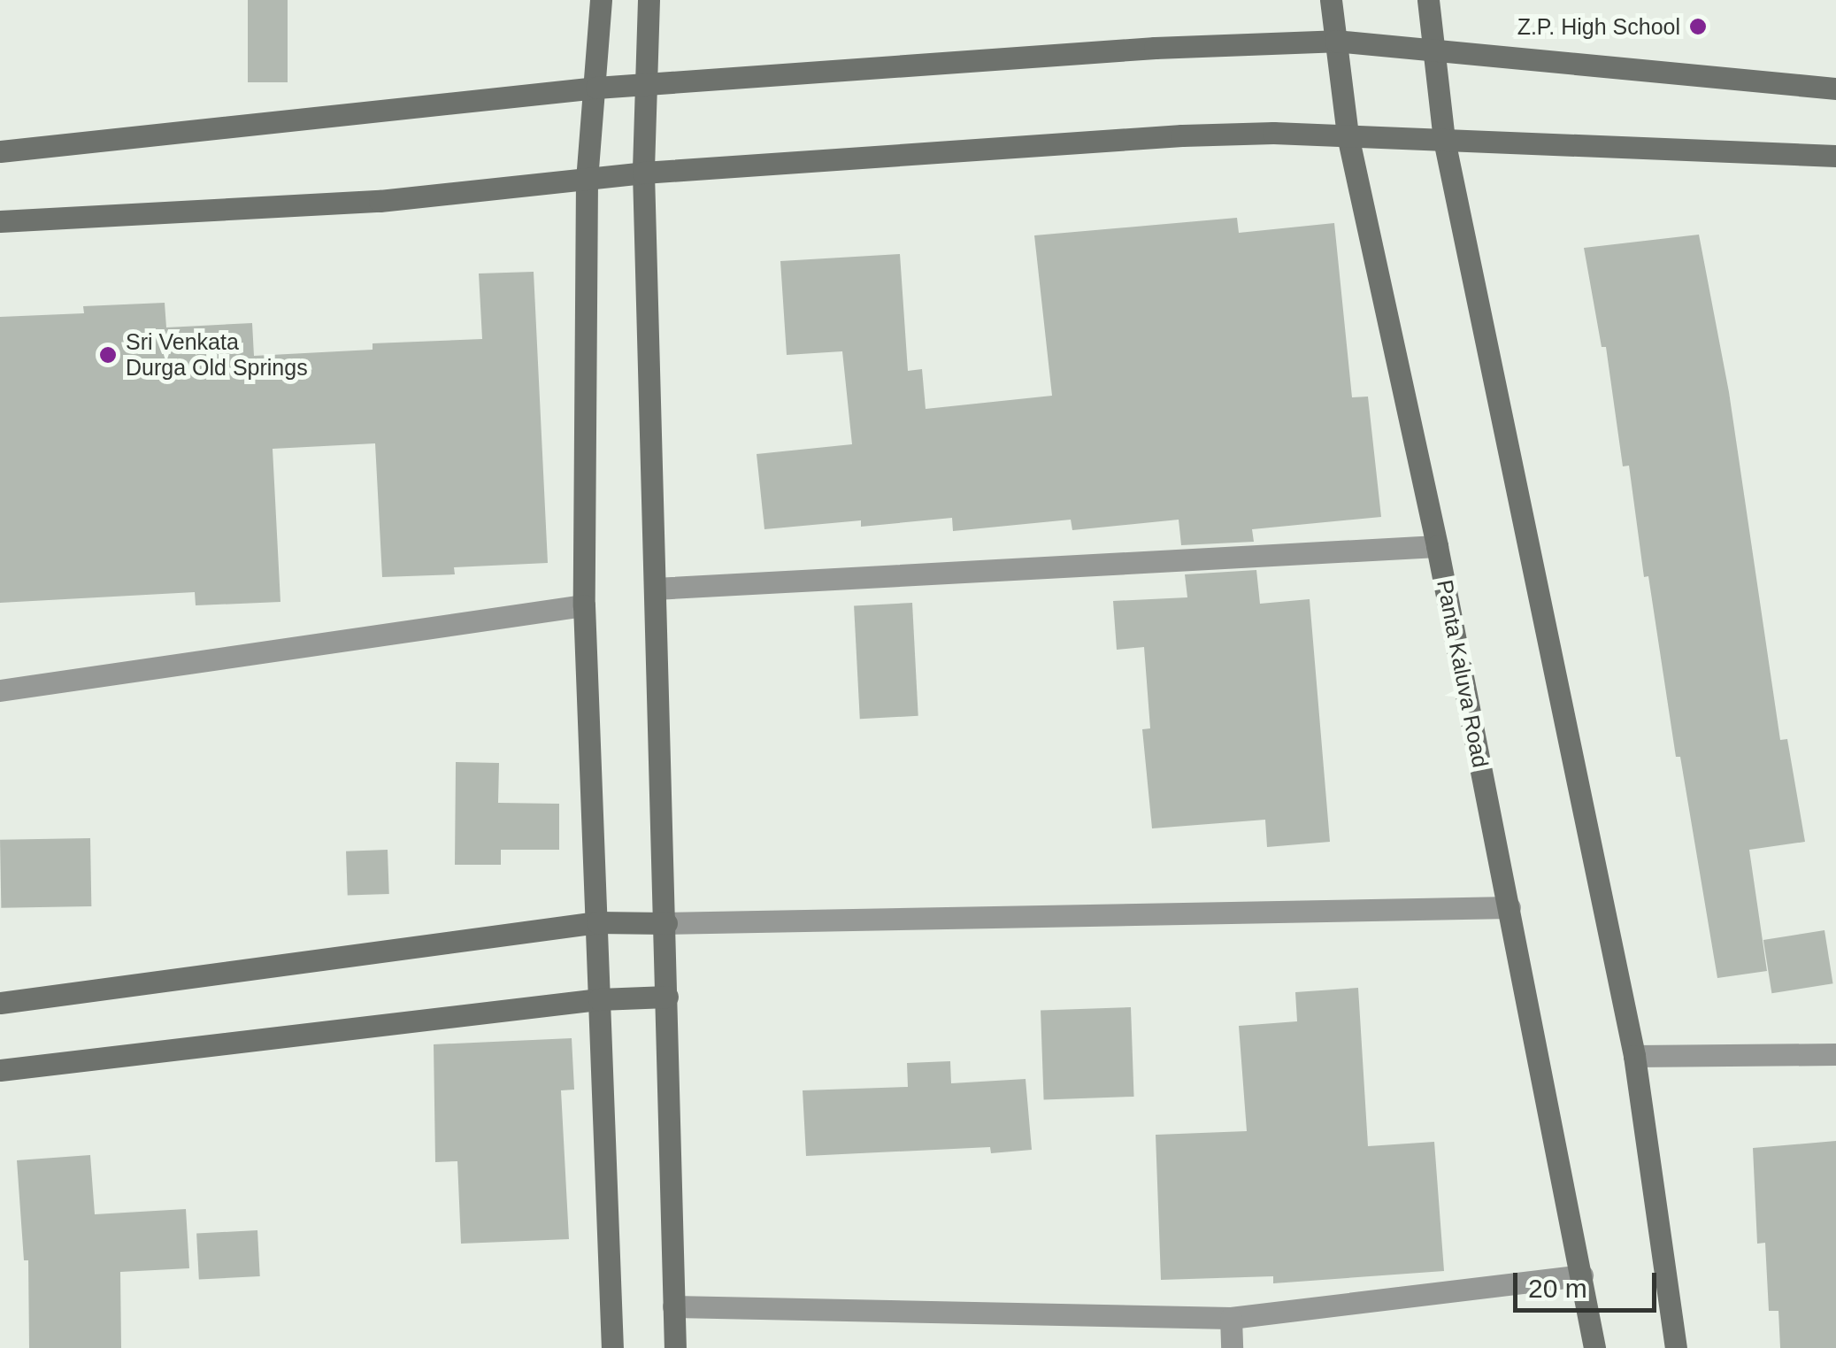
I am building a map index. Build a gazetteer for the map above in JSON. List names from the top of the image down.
{
  "streets": {
    "street": ["Panta Kaluva Road"]
  },
  "places": ["Z.P. High School", "Sri Venkata Durga Old Springs"],
  "scale_bar": "20 m"
}
